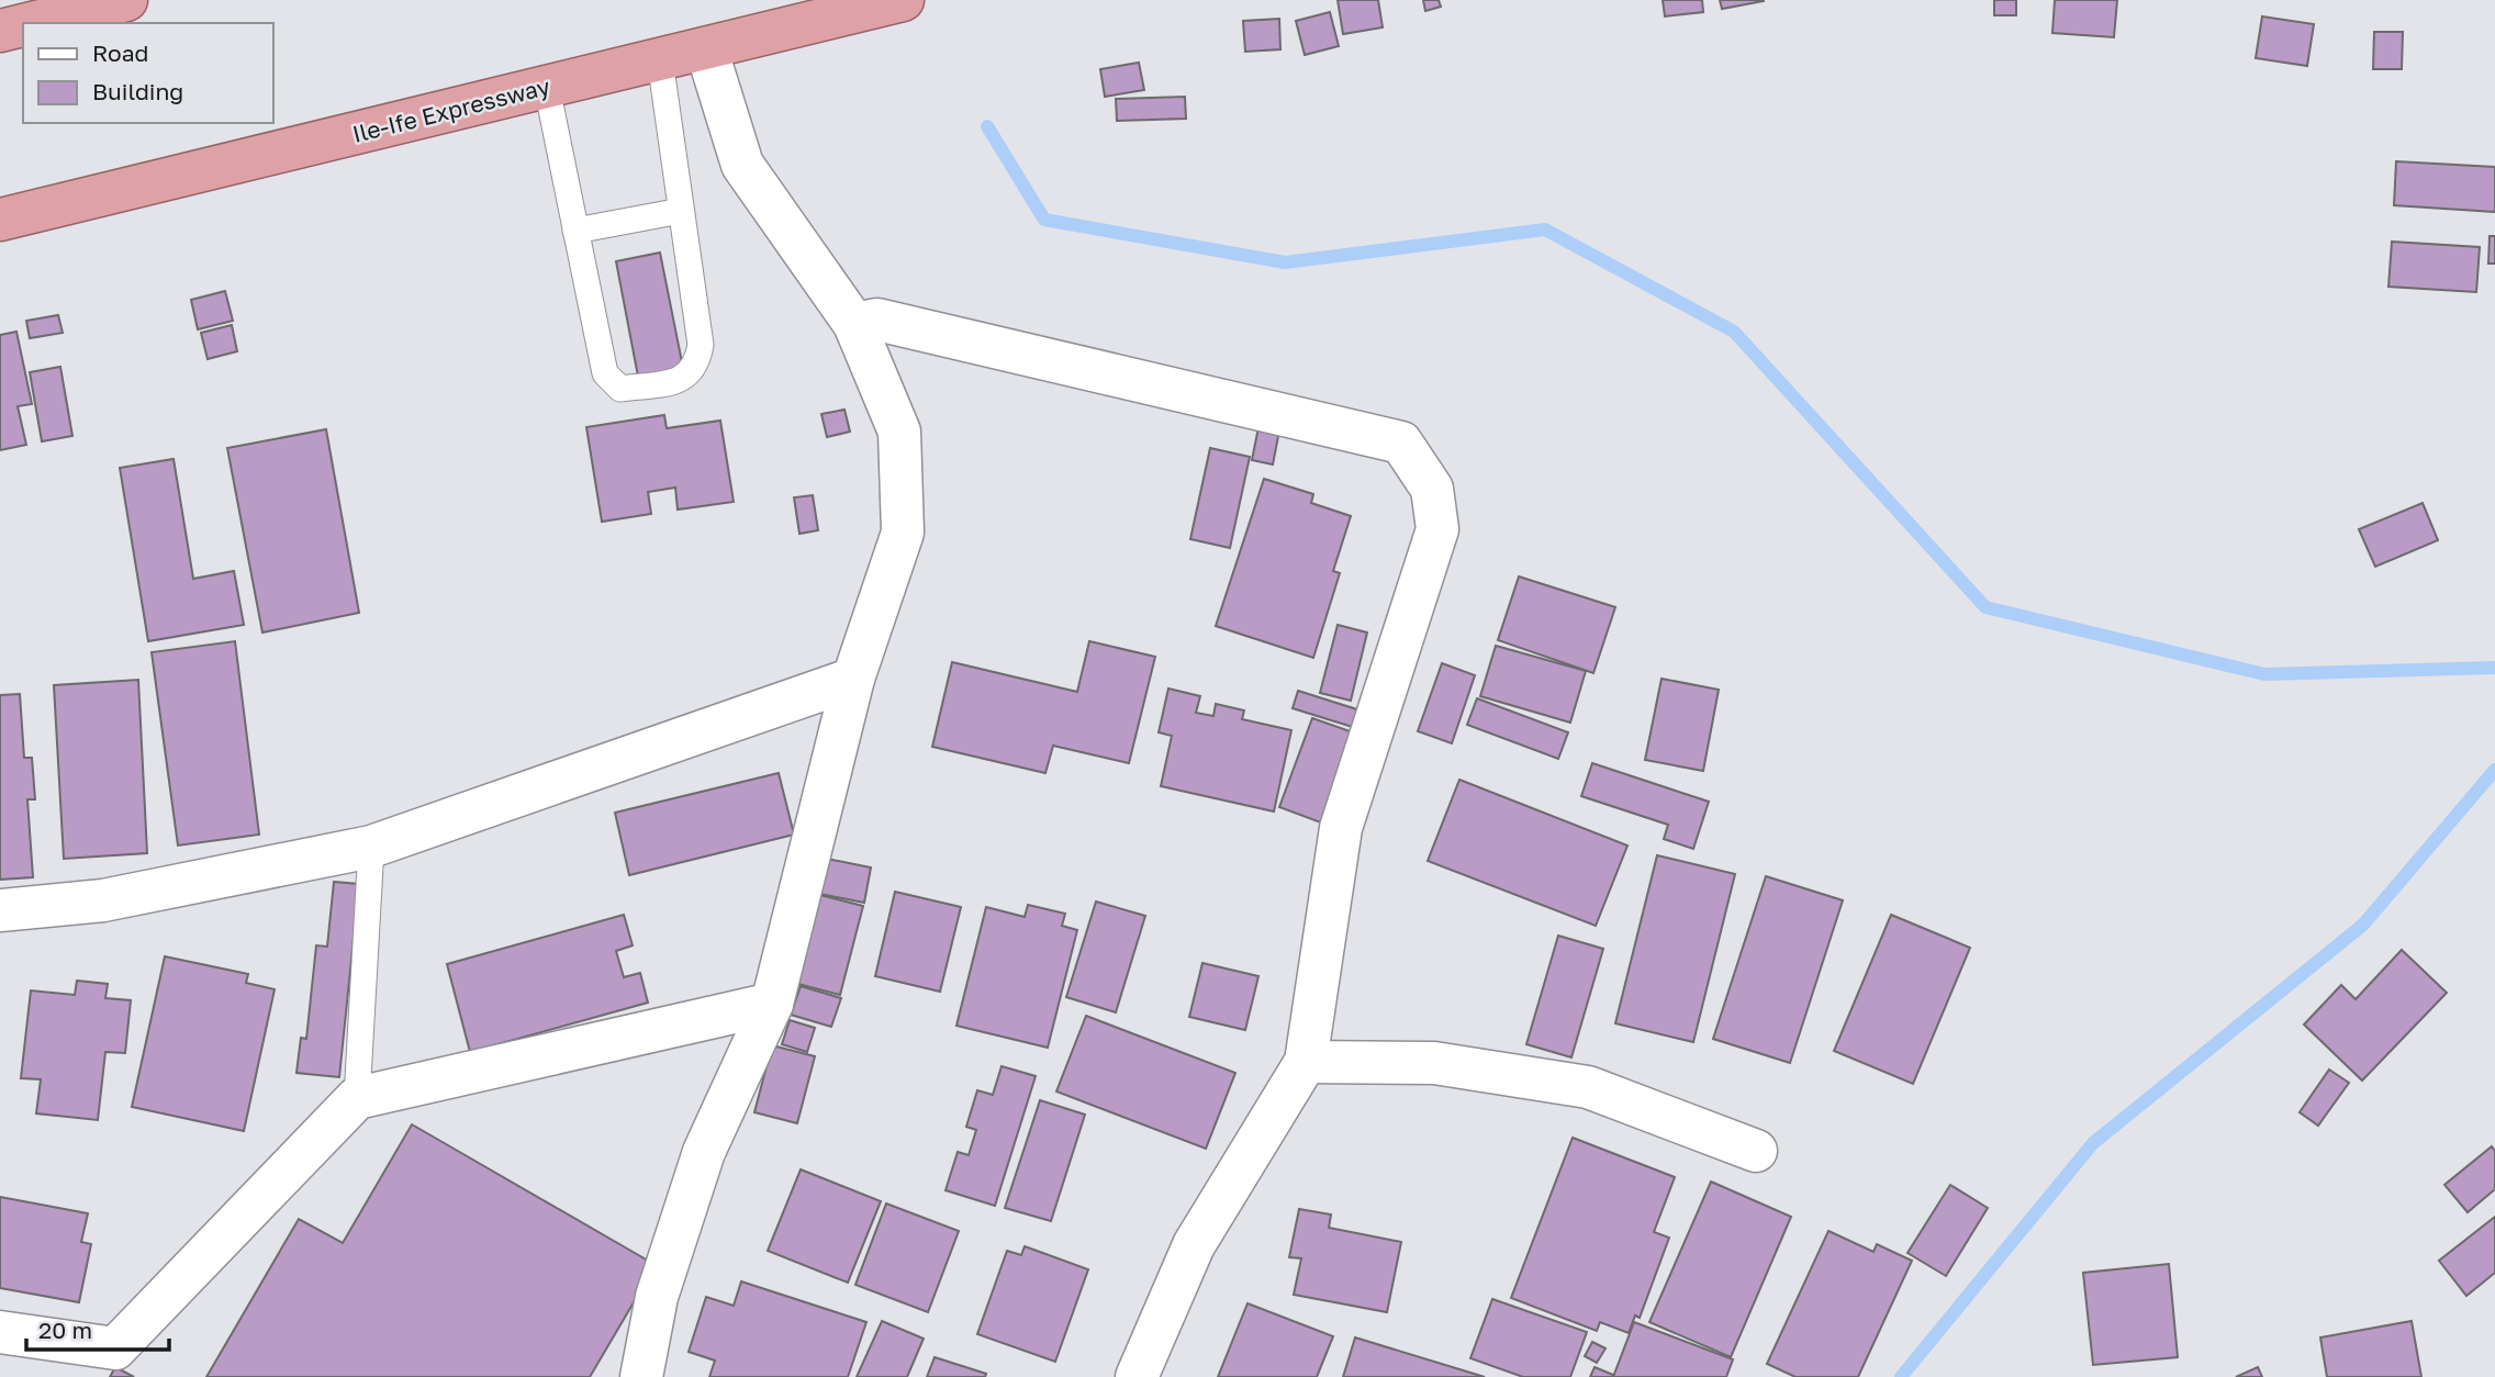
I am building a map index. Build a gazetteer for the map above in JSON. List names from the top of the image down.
{
  "streets": {
    "highway": ["Ile-Ife Expressway"]
  },
  "legend": ["Road", "Building"],
  "scale_bar": "20 m"
}
